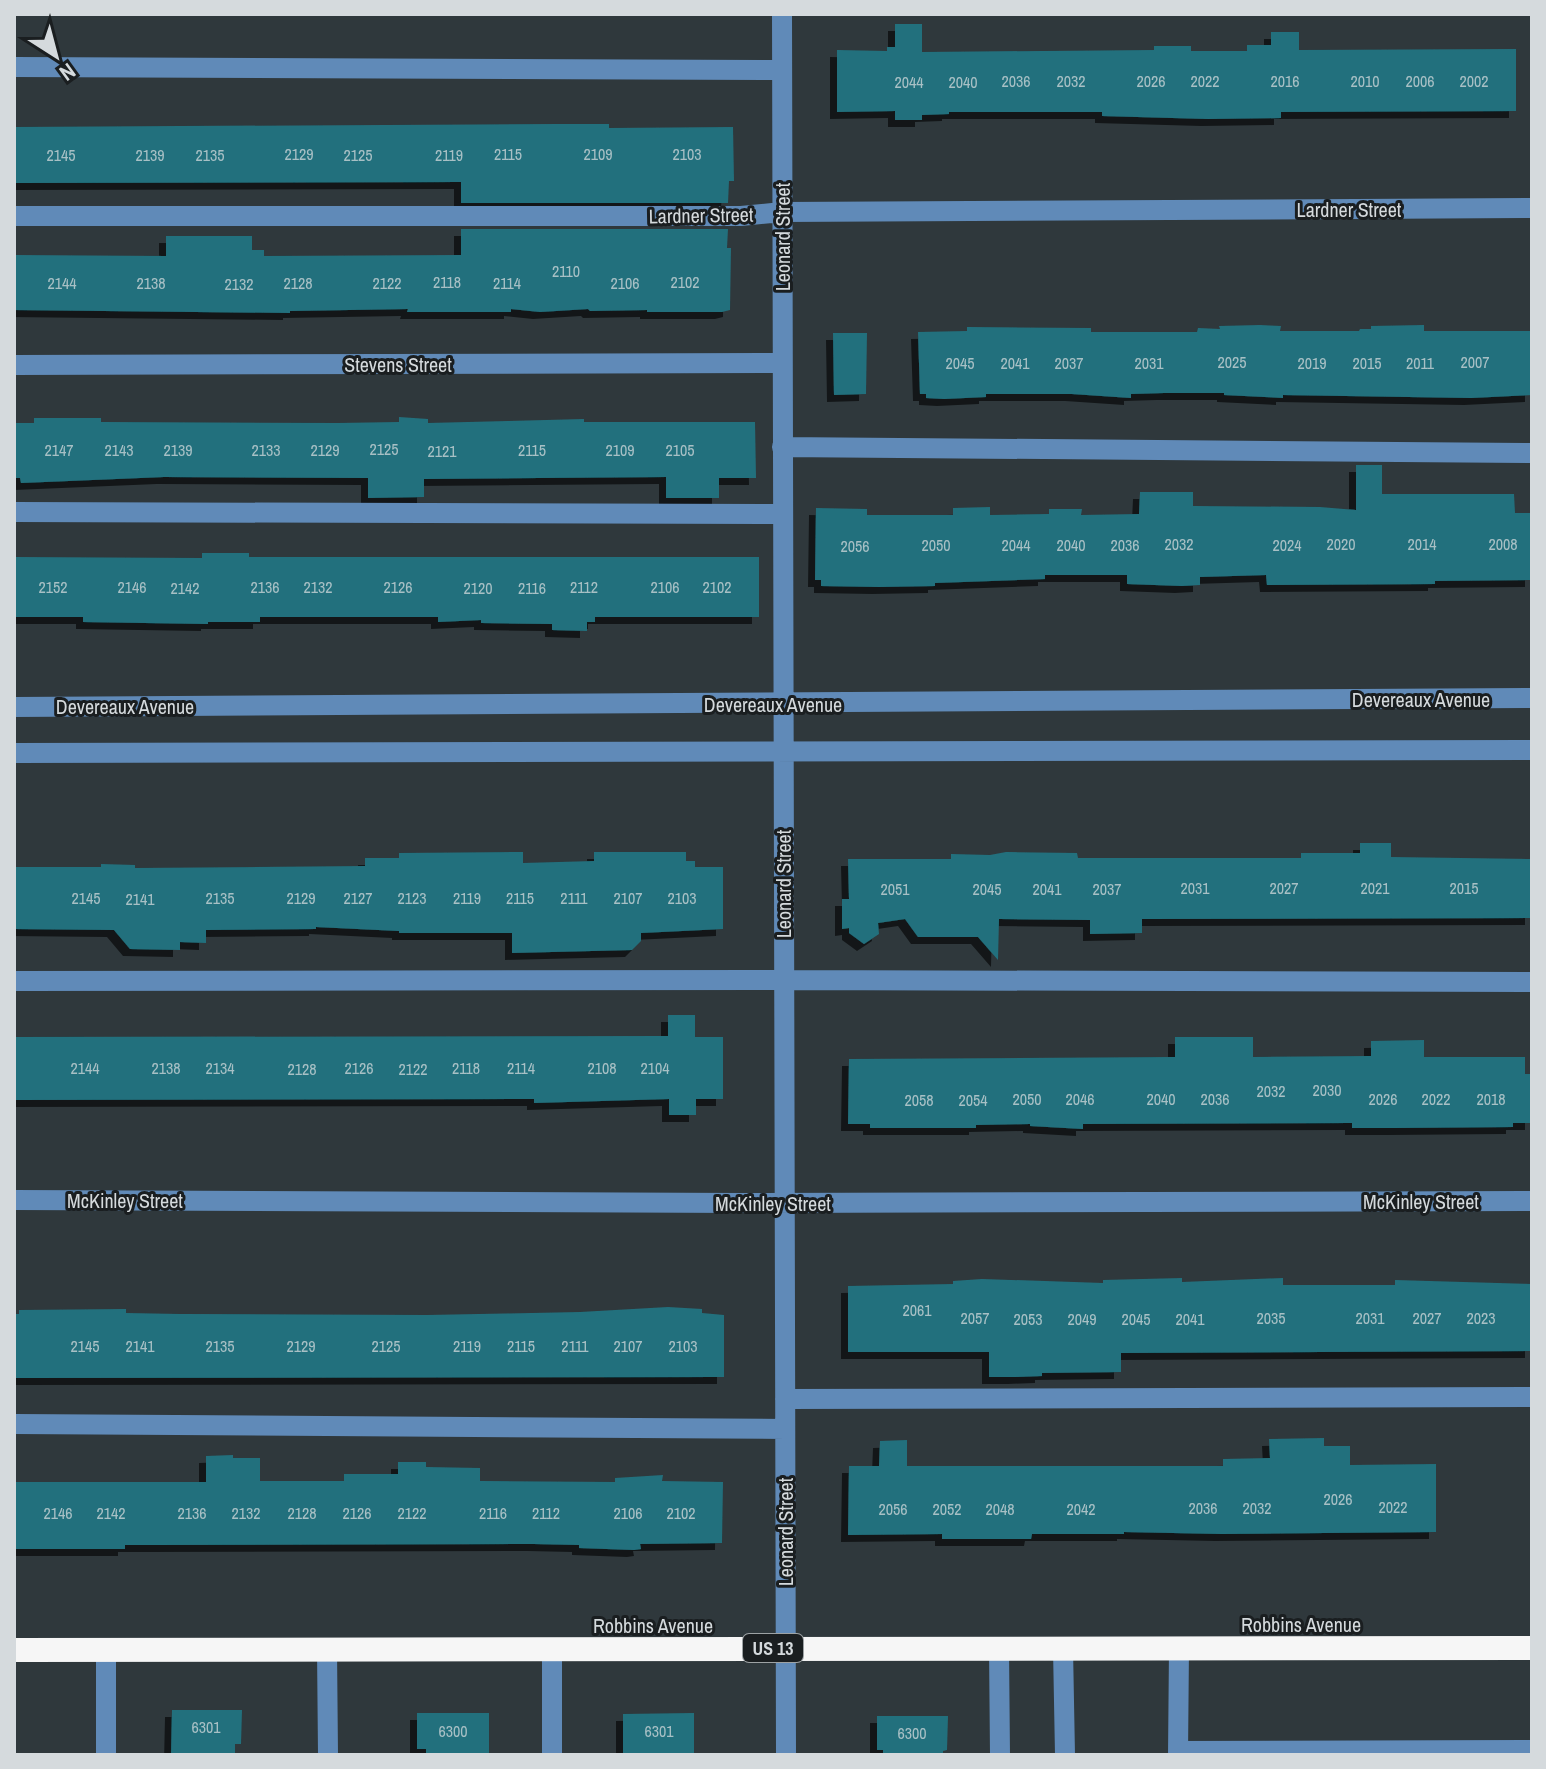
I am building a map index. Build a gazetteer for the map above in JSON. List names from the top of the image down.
{
  "streets": {
    "highway": ["Robbins Avenue", "US 13"],
    "street": [
      "Lardner Street",
      "Leonard Street",
      "Stevens Street",
      "Devereaux Avenue",
      "McKinley Street"
    ]
  },
  "crossings": [
    ["Lardner Street", "Leonard Street"],
    ["Leonard Street", "Stevens Street"],
    ["Leonard Street", "Devereaux Avenue"],
    ["Leonard Street", "McKinley Street"],
    ["Leonard Street", "Robbins Avenue"]
  ],
  "house_numbers": [
    "2036",
    "2032",
    "2026",
    "2022",
    "2016",
    "2010",
    "2006",
    "2002",
    "2044",
    "2040",
    "2129",
    "2115",
    "2109",
    "2103",
    "2145",
    "2139",
    "2135",
    "2125",
    "2119",
    "2110",
    "2118",
    "2102",
    "2144",
    "2138",
    "2128",
    "2122",
    "2114",
    "2106",
    "2132",
    "2025",
    "2007",
    "2045",
    "2041",
    "2037",
    "2031",
    "2019",
    "2015",
    "2011",
    "2125",
    "2147",
    "2143",
    "2139",
    "2133",
    "2129",
    "2115",
    "2109",
    "2105",
    "2121",
    "2032",
    "2020",
    "2014",
    "2008",
    "2050",
    "2044",
    "2040",
    "2036",
    "2024",
    "2056",
    "2152",
    "2146",
    "2136",
    "2132",
    "2126",
    "2112",
    "2106",
    "2102",
    "2142",
    "2120",
    "2116",
    "2031",
    "2027",
    "2021",
    "2015",
    "2051",
    "2045",
    "2041",
    "2037",
    "2145",
    "2135",
    "2129",
    "2127",
    "2123",
    "2119",
    "2115",
    "2111",
    "2107",
    "2103",
    "2141",
    "2144",
    "2138",
    "2134",
    "2126",
    "2118",
    "2114",
    "2108",
    "2104",
    "2128",
    "2122",
    "2030",
    "2032",
    "2050",
    "2046",
    "2040",
    "2036",
    "2026",
    "2022",
    "2018",
    "2058",
    "2054",
    "2061",
    "2057",
    "2035",
    "2031",
    "2027",
    "2023",
    "2053",
    "2049",
    "2045",
    "2041",
    "2145",
    "2141",
    "2135",
    "2129",
    "2125",
    "2119",
    "2115",
    "2111",
    "2107",
    "2103",
    "2026",
    "2022",
    "2036",
    "2032",
    "2056",
    "2052",
    "2048",
    "2042",
    "2146",
    "2142",
    "2136",
    "2132",
    "2128",
    "2126",
    "2122",
    "2116",
    "2112",
    "2106",
    "2102",
    "6301",
    "6300",
    "6301",
    "6300"
  ],
  "north": "bottom right"
}
